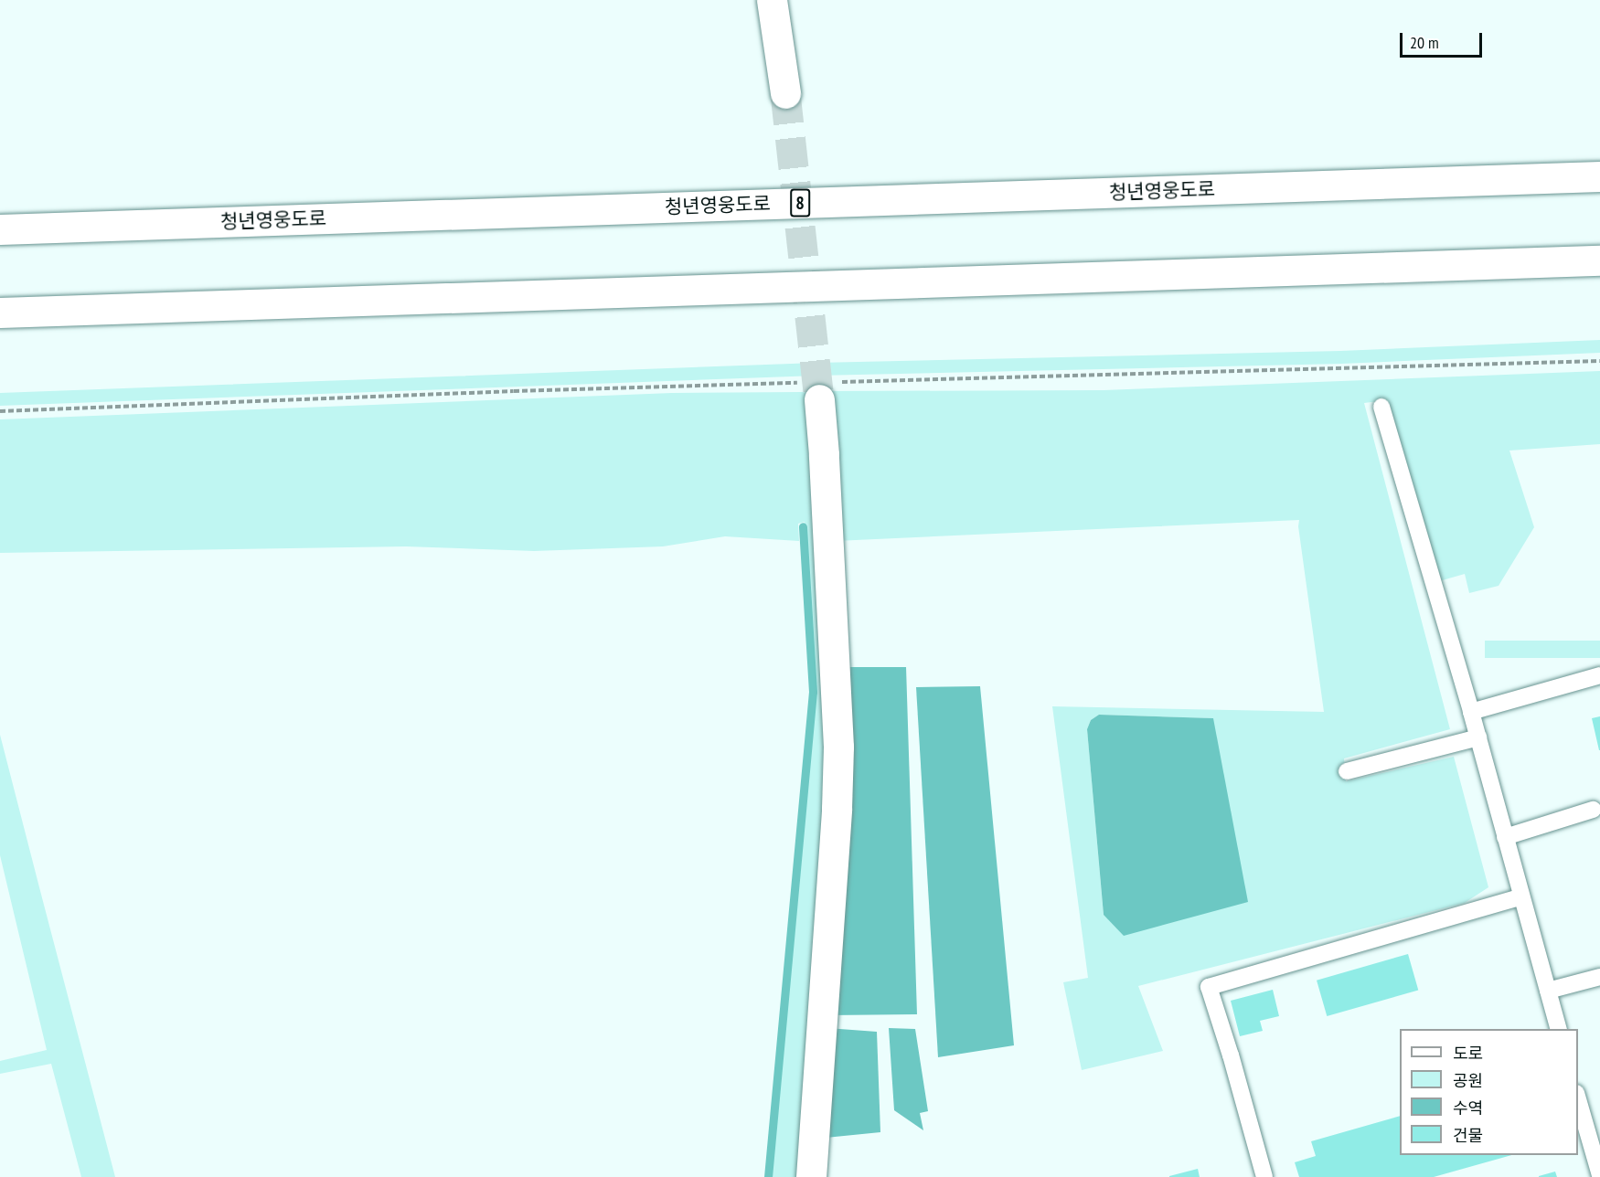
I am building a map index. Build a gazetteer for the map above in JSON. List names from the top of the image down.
{
  "streets": {
    "main road": ["청년영웅도로", "8"]
  },
  "legend": [
    "도로",
    "공원",
    "수역",
    "건물"
  ],
  "scale_bar": "20 m"
}
